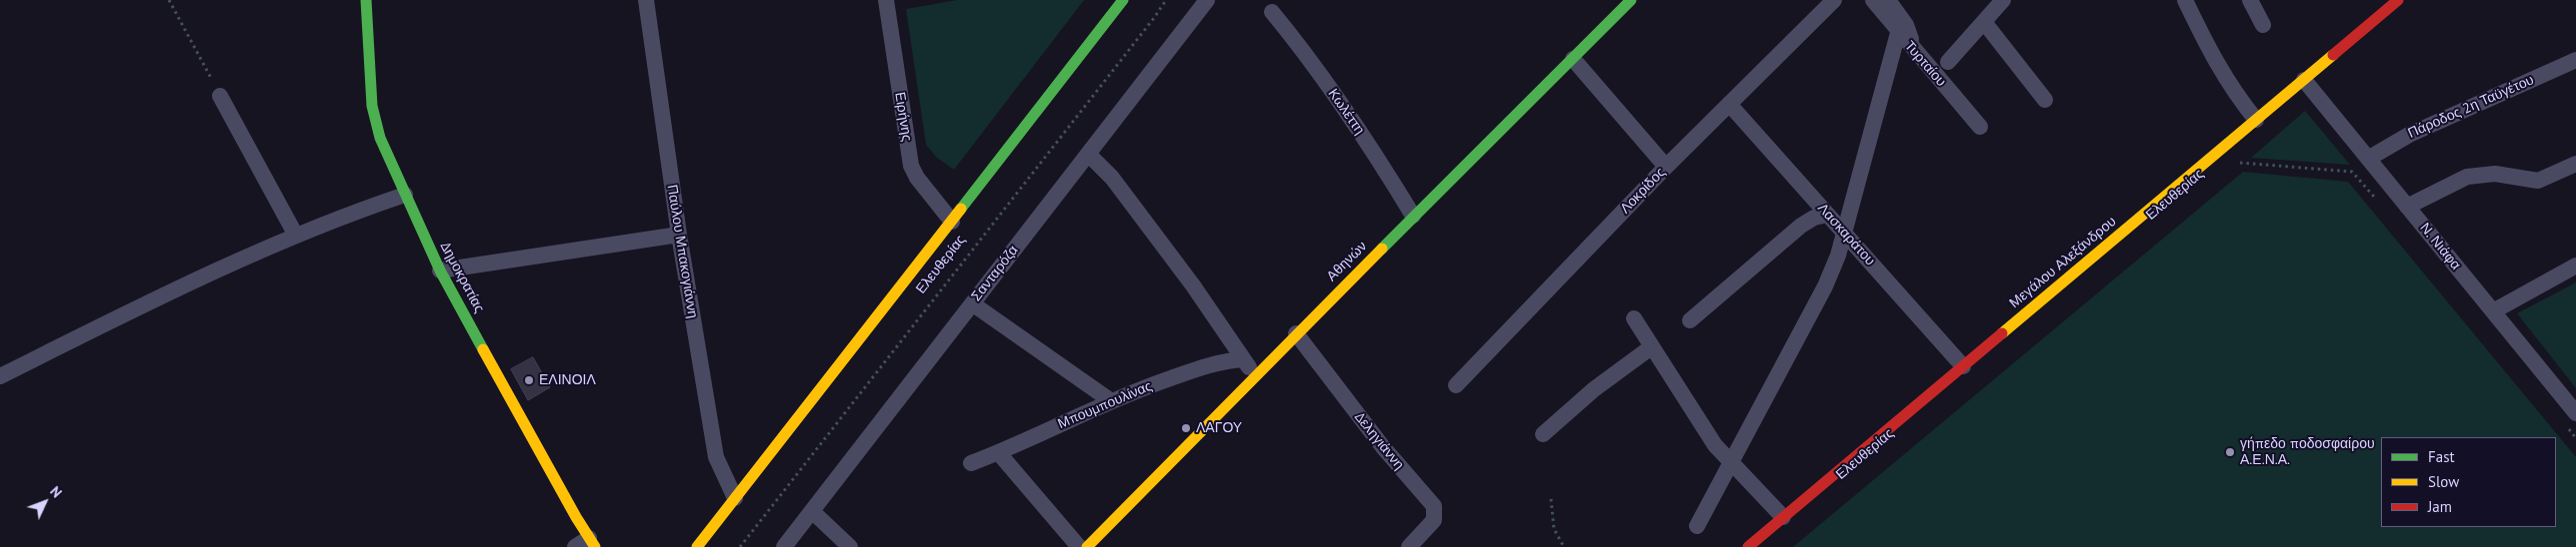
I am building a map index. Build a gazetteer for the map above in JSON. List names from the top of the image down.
{
  "streets": {
    "street": [
      "Τυρταίου",
      "Πάροδος 2η Ταϋγέτου",
      "Κωλέττη",
      "Ειρήνης",
      "Λοκρίδος",
      "Ελευθερίας",
      "Λασκαράτου",
      "Ν. Νιάφα",
      "Παύλου Μπακογιάννη",
      "Αθηνών",
      "Μεγάλου Αλεξάνδρου",
      "Σανταρόζα",
      "Δημοκρατίας",
      "Μπουμπουλίνας",
      "Δεληγιάννη"
    ]
  },
  "crossings": [
    ["Πάροδος 2η Ταϋγέτου", "Ν. Νιάφα"],
    ["Κωλέττη", "Αθηνών"],
    ["Ειρήνης", "Ελευθερίας"],
    ["Λοκρίδος", "Λασκαράτου"],
    ["Ελευθερίας", "Παύλου Μπακογιάννη"],
    ["Λασκαράτου", "Μεγάλου Αλεξάνδρου"],
    ["Ν. Νιάφα", "Μεγάλου Αλεξάνδρου"],
    ["Αθηνών", "Δεληγιάννη"]
  ],
  "places": ["ΕΛΙΝΟΙΛ", "ΛΑΓΟΥ", "γήπεδο ποδοσφαίρου Α.Ε.Ν.Α."],
  "legend": ["Fast", "Slow", "Jam"],
  "north": "top right"
}
